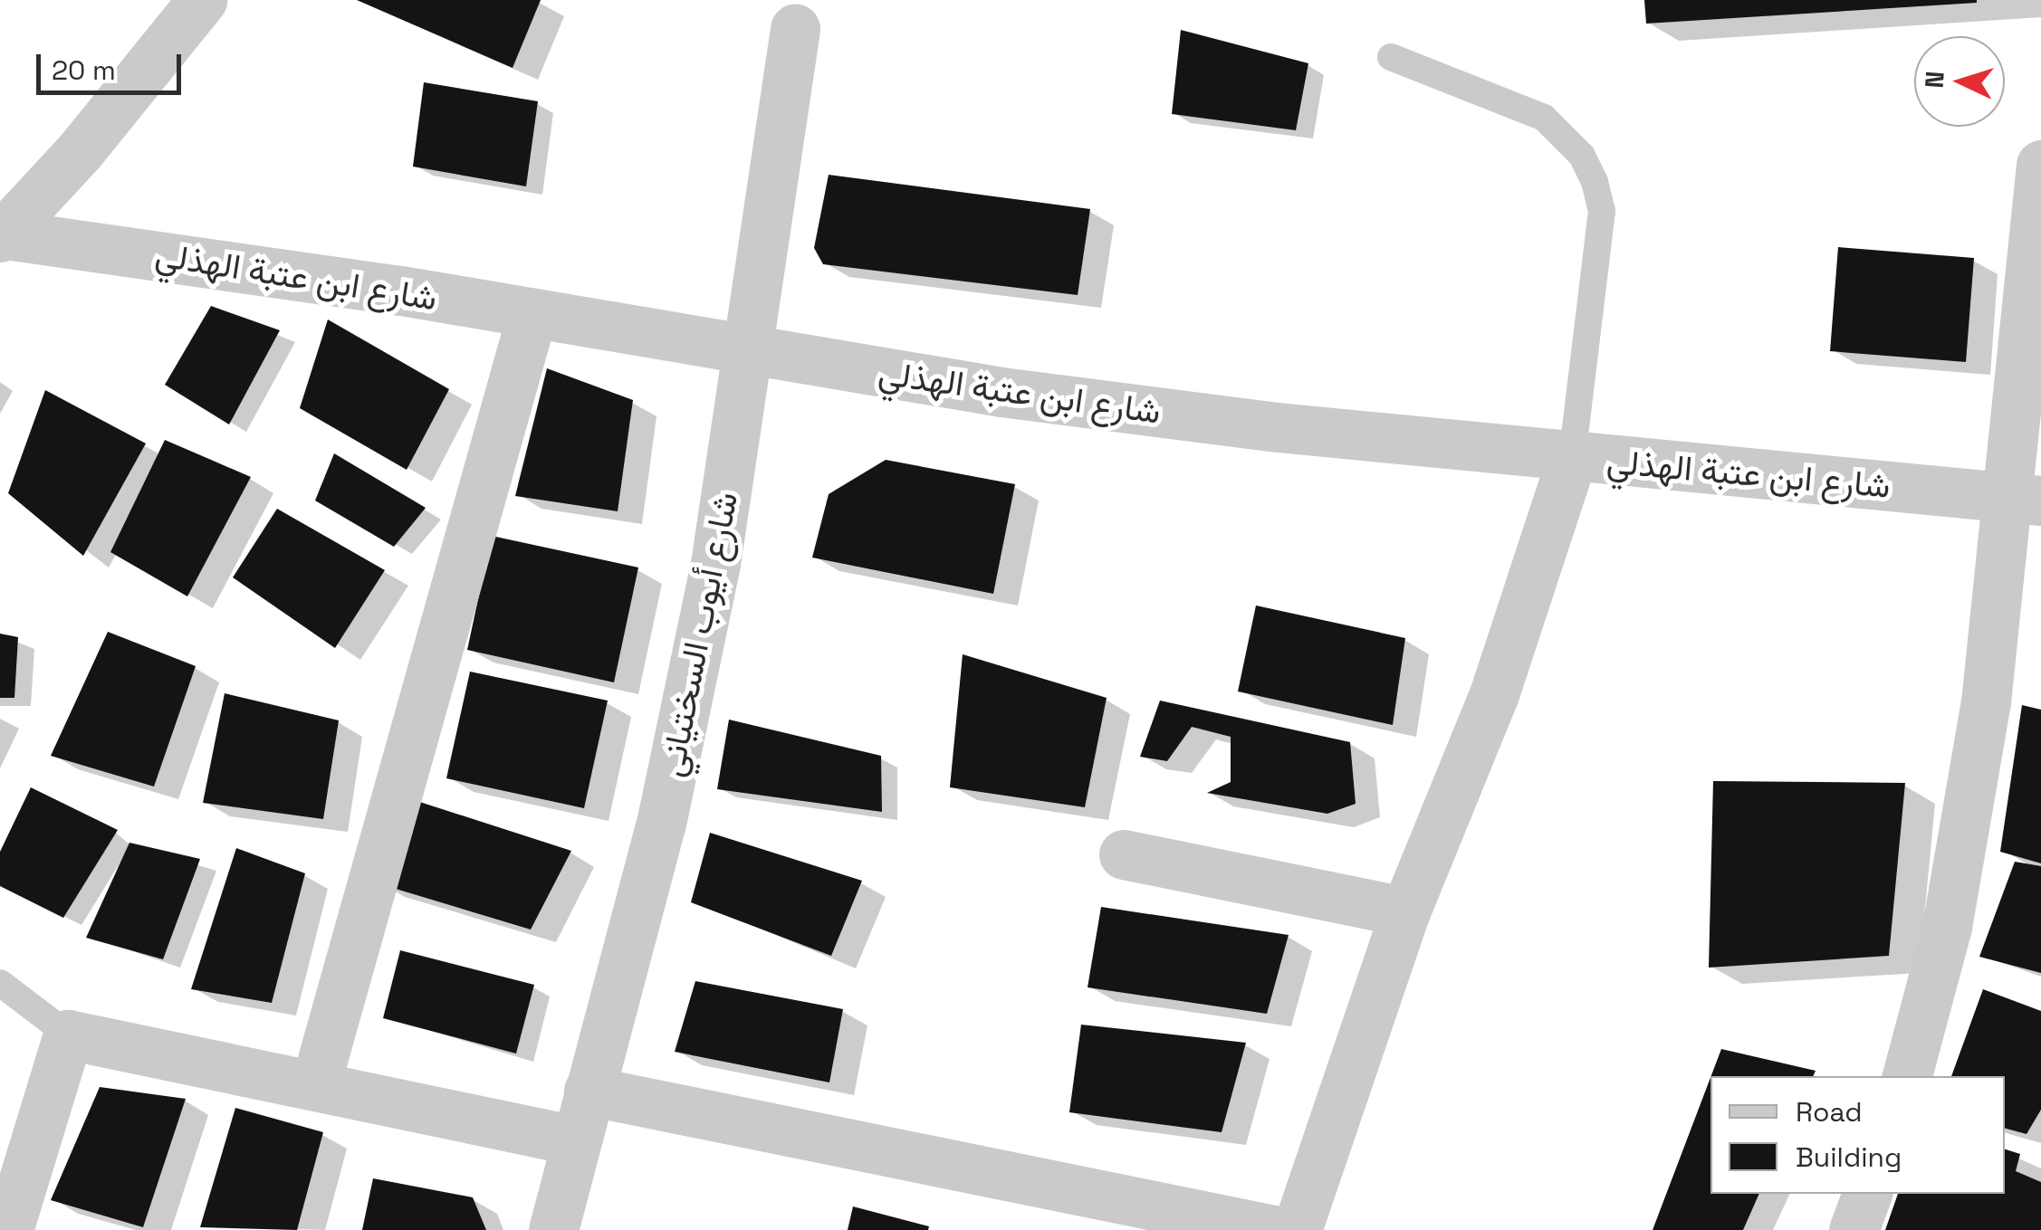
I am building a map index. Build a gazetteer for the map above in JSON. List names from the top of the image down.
{
  "streets": {
    "street": ["شارع ابن عتبة الهذلي", "شارع أيوب السختياني"]
  },
  "crossings": [
    ["شارع ابن عتبة الهذلي", "شارع أيوب السختياني"]
  ],
  "legend": ["Road", "Building"],
  "scale_bar": "20 m",
  "north": "left"
}
